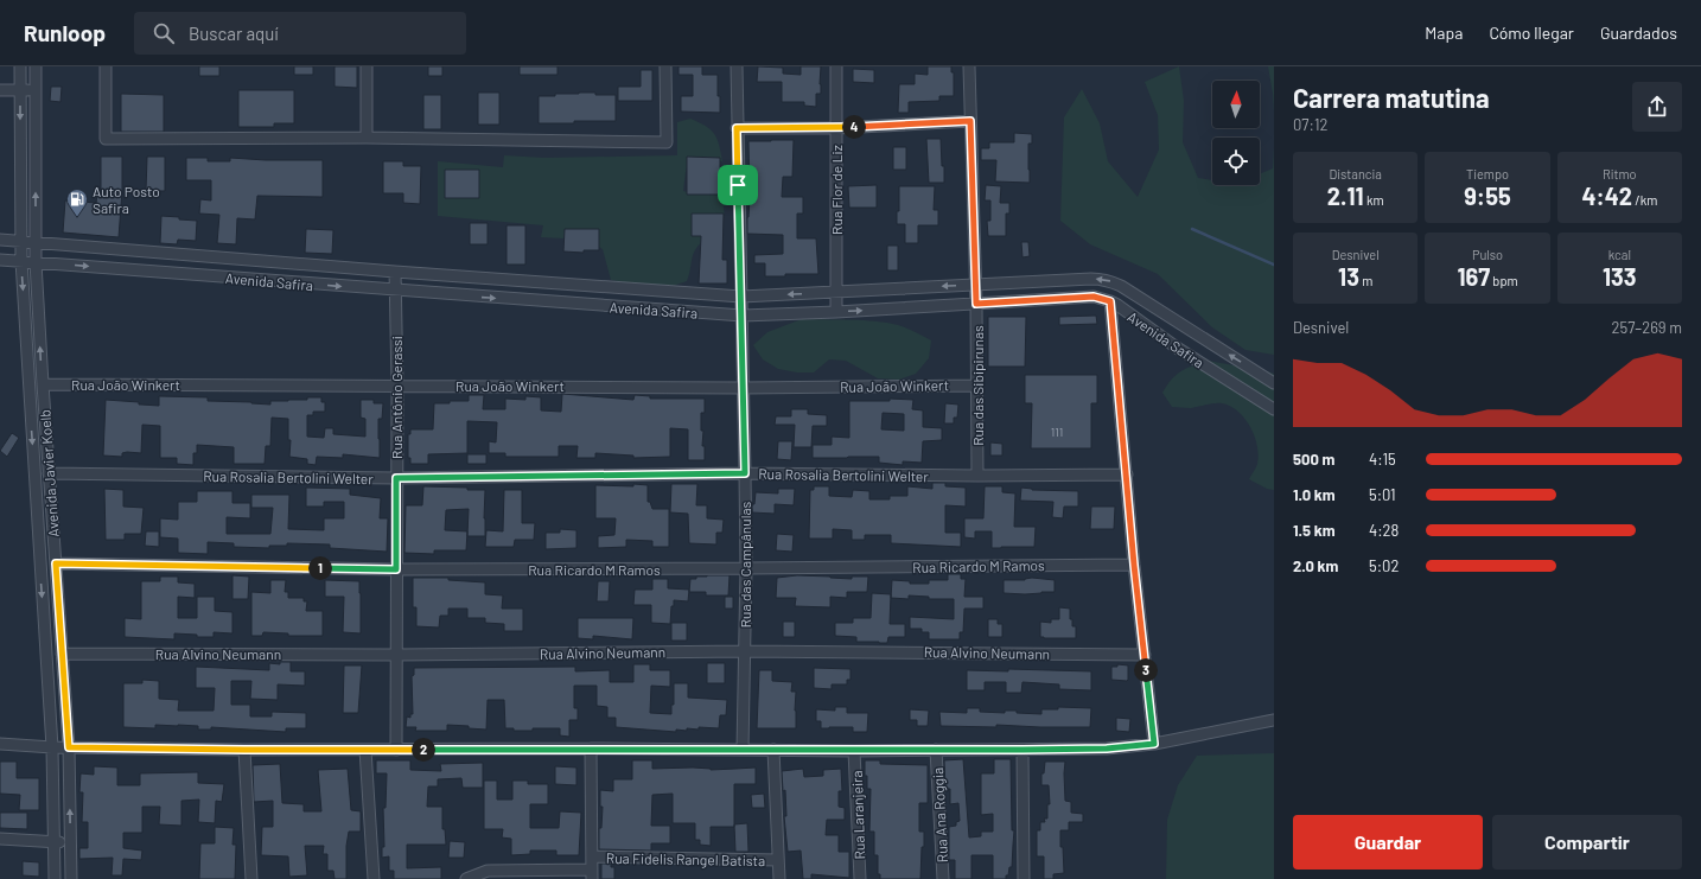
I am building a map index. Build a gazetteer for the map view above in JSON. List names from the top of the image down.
{
  "streets": {
    "street": [
      "Rua Flor de Liz",
      "Avenida Safira",
      "Rua João Winkert",
      "Rua das Sibipirunas",
      "Rua Antônio Gerassi",
      "Avenida Javier Koelb",
      "Rua Rosalia Bertolini Welter",
      "Rua das Campânulas",
      "Rua Ricardo M Ramos",
      "Rua Alvino Neumann",
      "Rua Laranjeira",
      "Rua Ana Roggia",
      "Rua Fidelis Rangel Batista"
    ]
  },
  "crossings": [
    ["Rua Flor de Liz", "Avenida Safira"],
    ["Avenida Safira", "Rua das Sibipirunas"],
    ["Avenida Safira", "Rua Antônio Gerassi"],
    ["Avenida Safira", "Avenida Javier Koelb"],
    ["Avenida Safira", "Rua das Campânulas"],
    ["Rua João Winkert", "Rua das Sibipirunas"],
    ["Rua João Winkert", "Rua Antônio Gerassi"],
    ["Rua João Winkert", "Avenida Javier Koelb"],
    ["Rua João Winkert", "Rua das Campânulas"],
    ["Rua das Sibipirunas", "Rua Rosalia Bertolini Welter"],
    ["Rua Antônio Gerassi", "Rua Rosalia Bertolini Welter"],
    ["Rua Antônio Gerassi", "Rua Ricardo M Ramos"],
    ["Rua Antônio Gerassi", "Rua Alvino Neumann"],
    ["Avenida Javier Koelb", "Rua Rosalia Bertolini Welter"],
    ["Avenida Javier Koelb", "Rua Ricardo M Ramos"],
    ["Avenida Javier Koelb", "Rua Alvino Neumann"],
    ["Rua Rosalia Bertolini Welter", "Rua das Campânulas"],
    ["Rua das Campânulas", "Rua Ricardo M Ramos"],
    ["Rua das Campânulas", "Rua Alvino Neumann"]
  ],
  "places": {
    "fuel station": ["Auto Posto Safira"]
  },
  "house_numbers": ["111"],
  "north": "top",
  "page": {
    "header": "Runloop",
    "search": "Buscar aquí",
    "nav": ["Mapa", "Cómo llegar", "Guardados"],
    "heading": ["Carrera matutina", "07:12"],
    "pins": [
      "4",
      "1",
      "3",
      "2"
    ],
    "stats": [
      ["Distancia", "2.11 km"],
      ["Tiempo", "9:55"],
      ["Ritmo", "4:42 /km"],
      ["Desnivel", "13 m"],
      ["Pulso", "167 bpm"],
      ["kcal", "133"]
    ],
    "chart": ["Desnivel", "257–269 m"],
    "list": [
      {
        "name": "500 m",
        "note": "4:15"
      },
      {
        "name": "1.0 km",
        "note": "5:01"
      },
      {
        "name": "1.5 km",
        "note": "4:28"
      },
      {
        "name": "2.0 km",
        "note": "5:02"
      }
    ],
    "buttons": ["Guardar", "Compartir"]
  }
}
